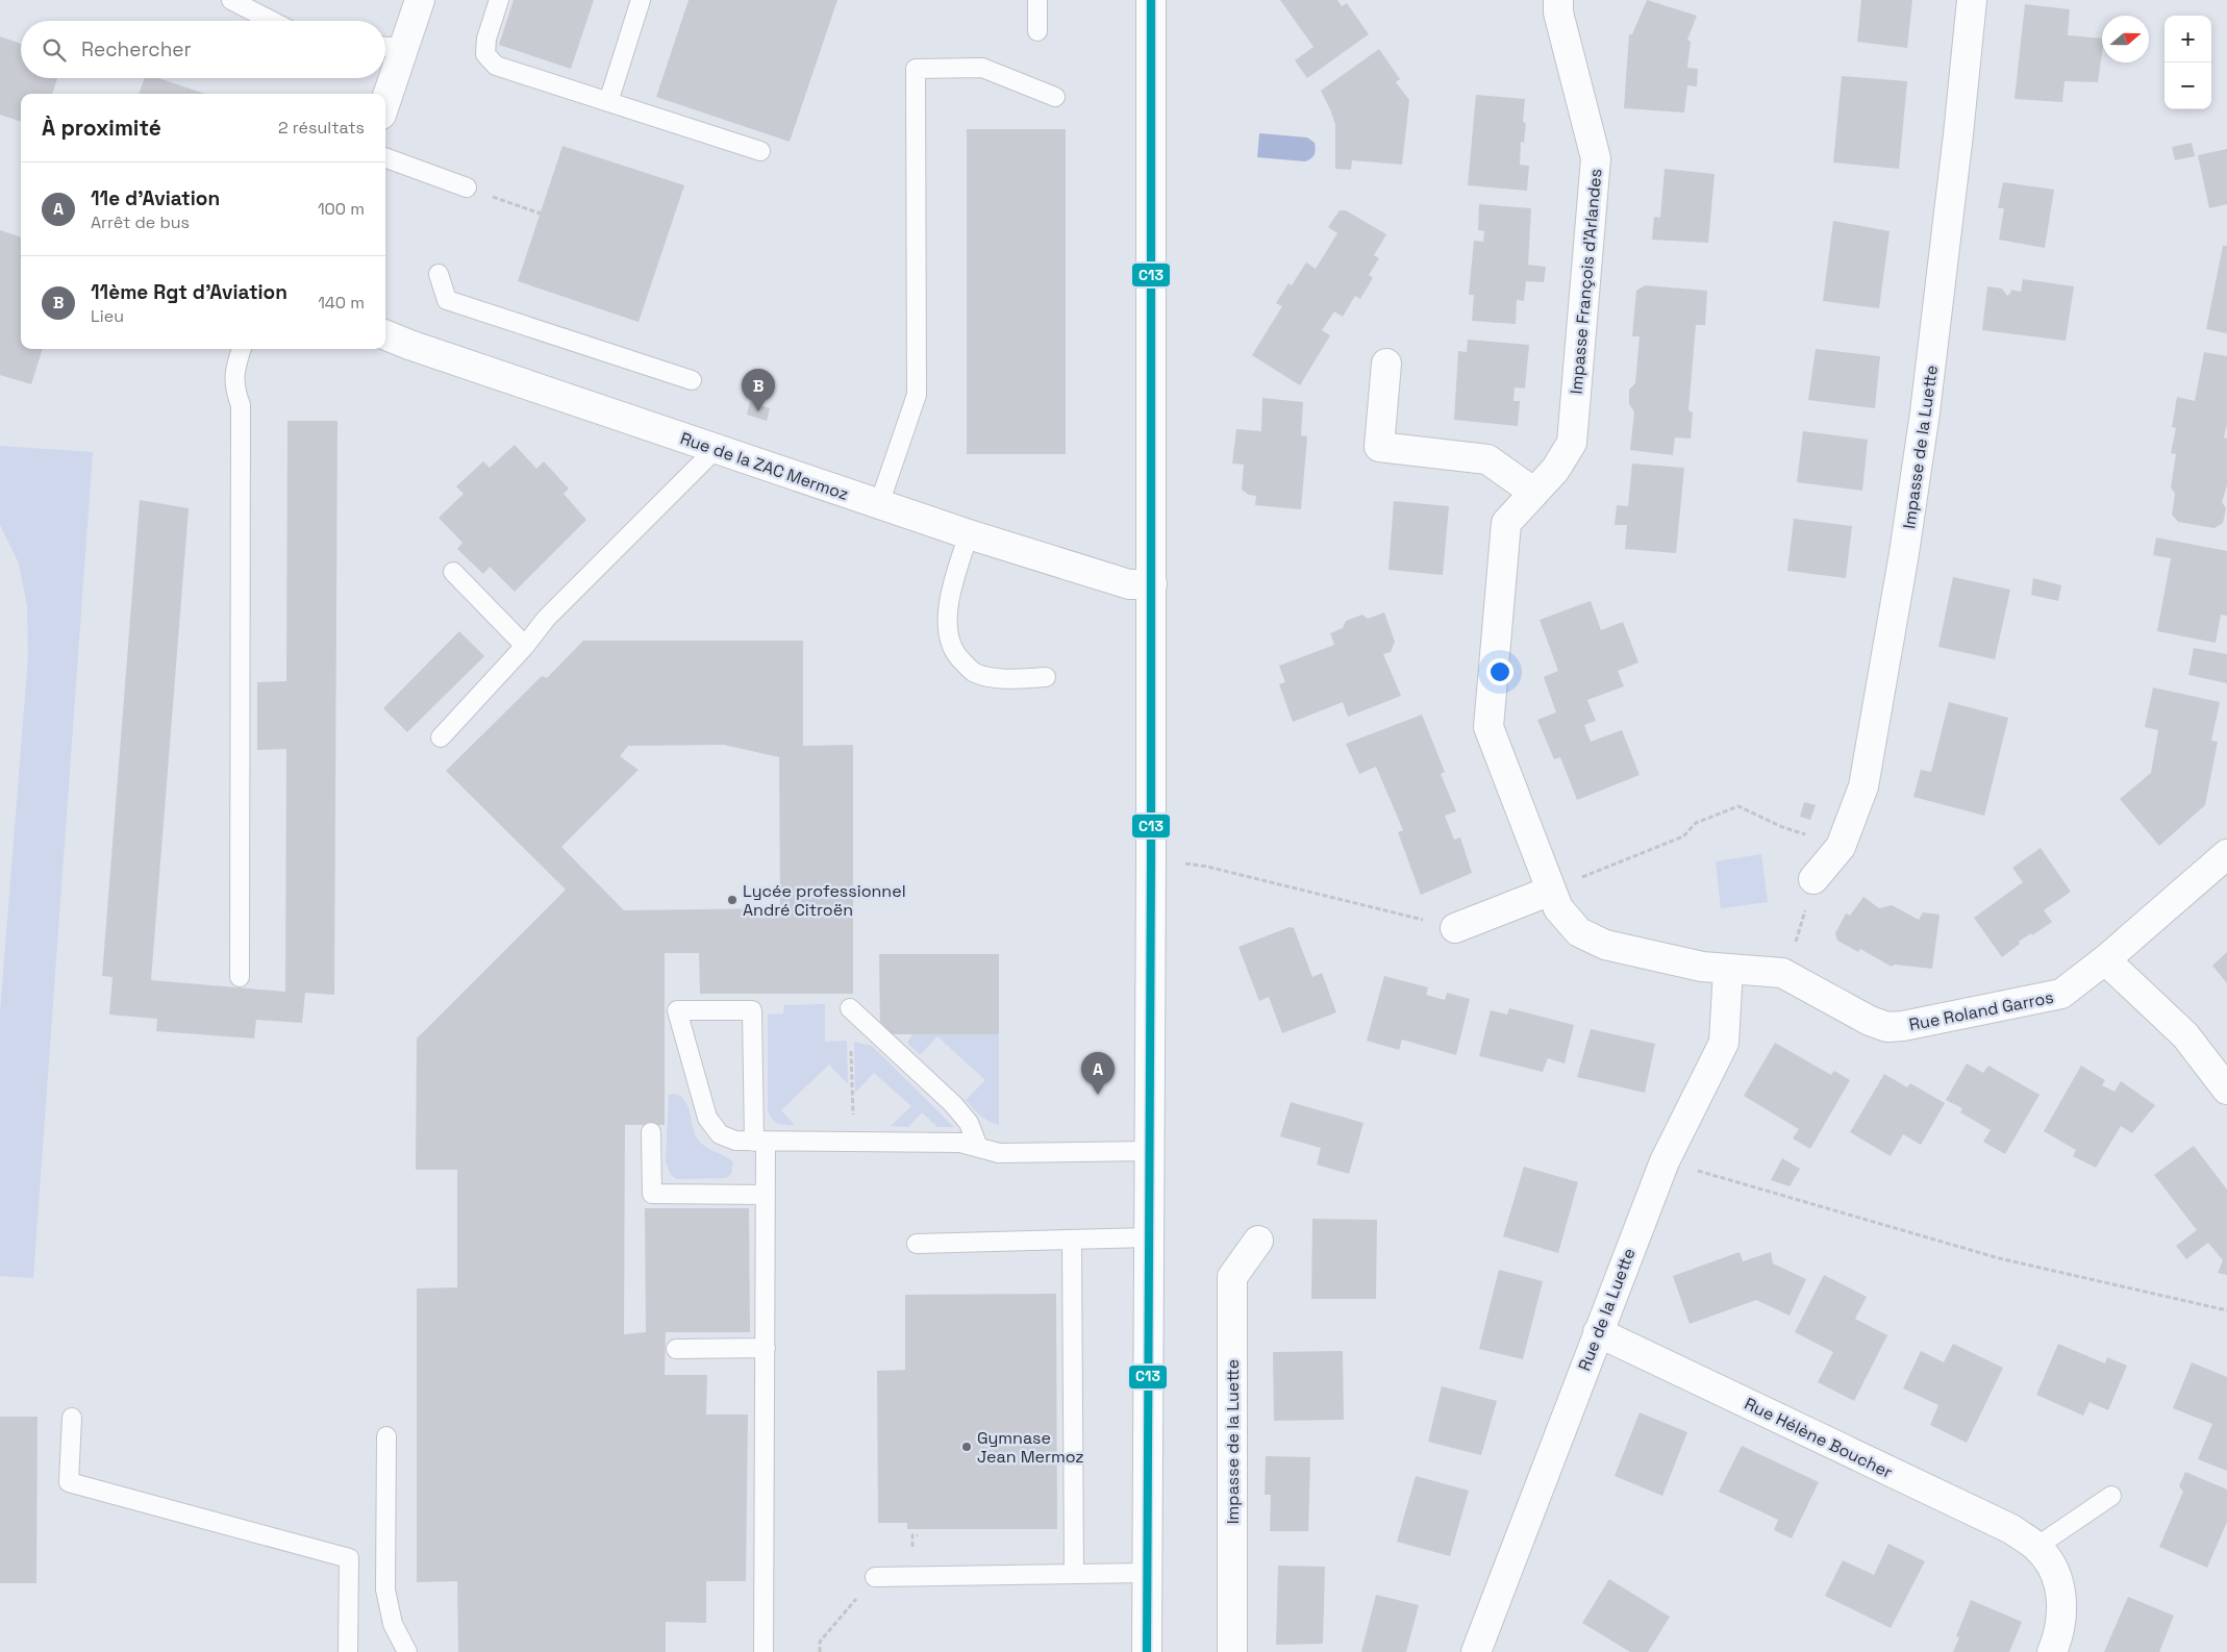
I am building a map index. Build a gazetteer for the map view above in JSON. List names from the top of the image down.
{
  "streets": {
    "street": [
      "Impasse François d'Arlandes",
      "Impasse de la Luette",
      "Rue de la ZAC Mermoz",
      "Rue Roland Garros",
      "Rue de la Luette",
      "Rue Hélène Boucher"
    ]
  },
  "crossings": [
    ["Impasse François d'Arlandes", "Rue Roland Garros"],
    ["Impasse François d'Arlandes", "Rue de la Luette"],
    ["Rue Roland Garros", "Rue de la Luette"],
    ["Rue de la Luette", "Rue Hélène Boucher"]
  ],
  "places": ["Lycée professionnel André Citroën", "Gymnase Jean Mermoz"],
  "lines": ["transit line C13"],
  "north": "right",
  "page": {
    "map_buttons": ["+", "−"],
    "search": "Rechercher",
    "heading": ["À proximité", "2 résultats"],
    "list": [
      {
        "mark": "A",
        "name": "11e d'Aviation",
        "note": "Arrêt de bus",
        "value": "100 m"
      },
      {
        "mark": "B",
        "name": "11ème Rgt d'Aviation",
        "note": "Lieu",
        "value": "140 m"
      }
    ],
    "pins": ["B", "A"]
  }
}
